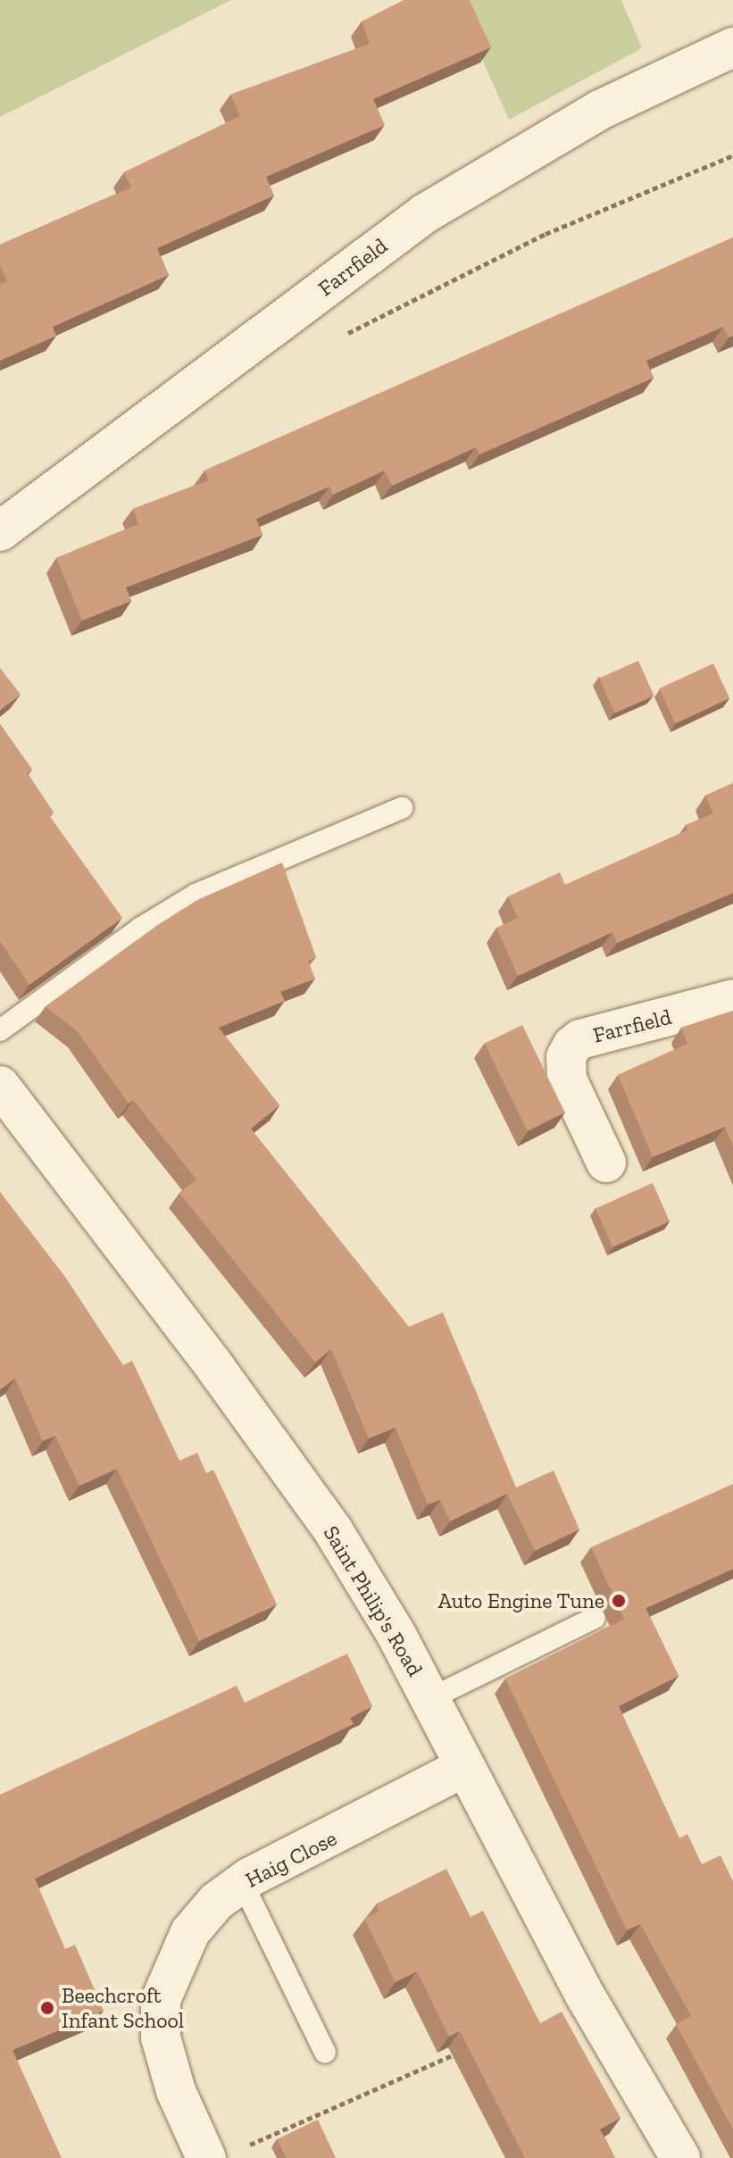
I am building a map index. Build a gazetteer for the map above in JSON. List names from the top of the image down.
{
  "streets": {
    "street": ["Farrfield", "Saint Philip's Road", "Haig Close"]
  },
  "crossings": [
    ["Saint Philip's Road", "Haig Close"]
  ],
  "places": ["Auto Engine Tune", "Beechcroft Infant School"]
}
